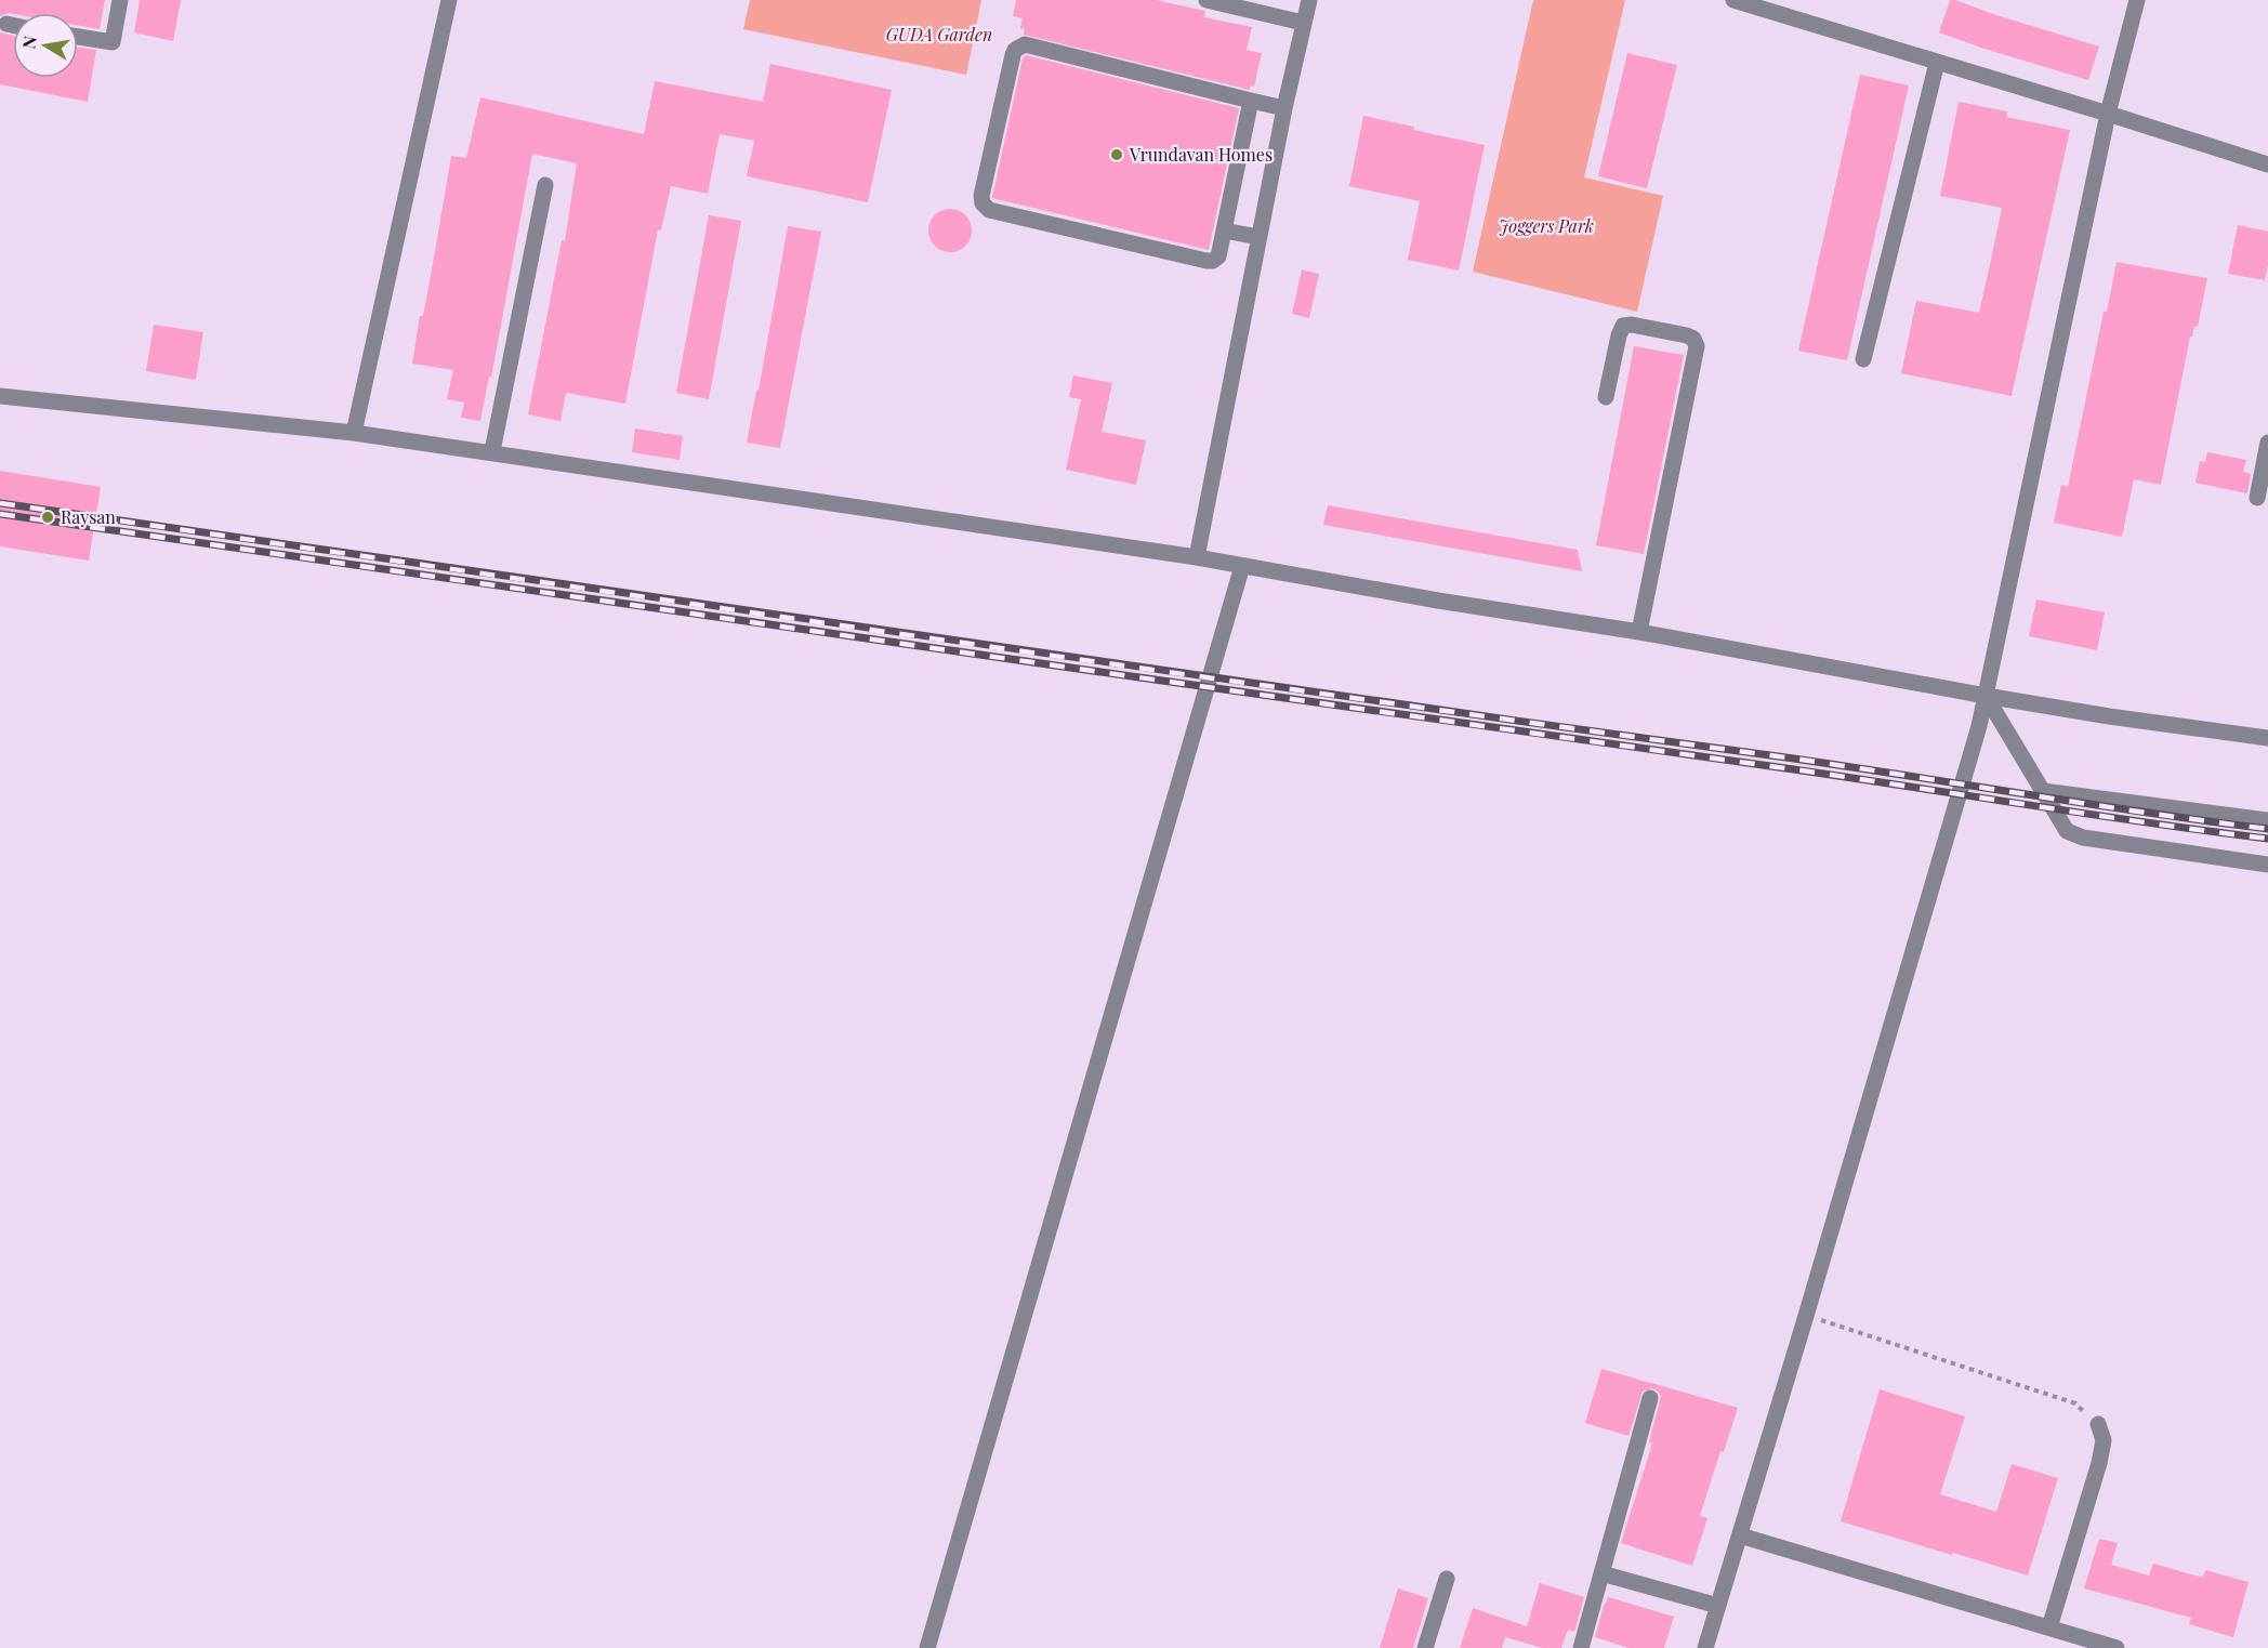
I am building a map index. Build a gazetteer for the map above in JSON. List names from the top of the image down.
{
  "parks": ["GUDA Garden", "Joggers Park"],
  "places": ["Vrundavan Homes", "Raysan"],
  "north": "left"
}
